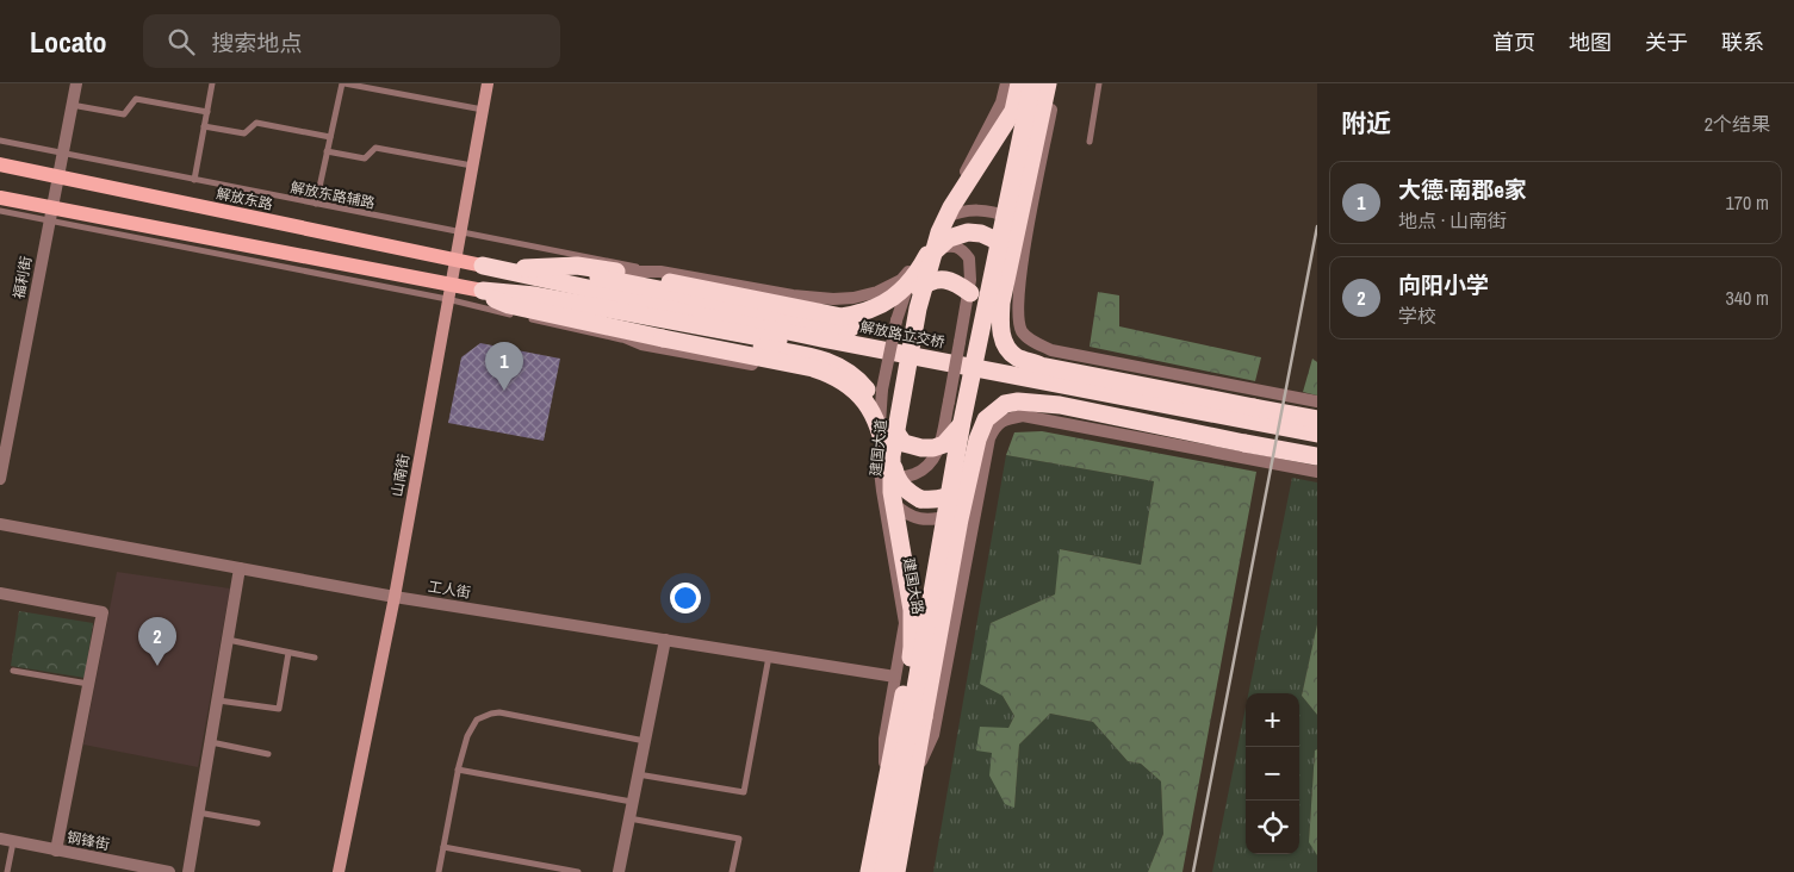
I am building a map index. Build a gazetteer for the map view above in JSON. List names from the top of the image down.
{
  "streets": {
    "highway": ["解放路立交桥", "建国大道"],
    "main road": ["解放东路", "山南街"],
    "street": [
      "福利街",
      "建国大路",
      "工人街",
      "钢锋街"
    ],
    "lane": ["解放东路辅路"]
  },
  "crossings": [
    ["解放东路辅路", "福利街"],
    ["解放东路辅路", "山南街"],
    ["解放东路", "福利街"],
    ["解放东路", "解放路立交桥"],
    ["解放东路", "山南街"],
    ["建国大道", "建国大路"],
    ["山南街", "工人街"],
    ["建国大路", "工人街"]
  ],
  "page": {
    "header": "Locato",
    "search": "搜索地点",
    "nav": [
      "首页",
      "地图",
      "关于",
      "联系"
    ],
    "heading": ["附近", "2个结果"],
    "list": [
      {
        "mark": "1",
        "name": "大德·南郡e家",
        "note": "地点 · 山南街",
        "value": "170 m"
      },
      {
        "mark": "2",
        "name": "向阳小学",
        "note": "学校",
        "value": "340 m"
      }
    ],
    "pins": ["1", "2"],
    "map_buttons": ["+", "−"]
  }
}
